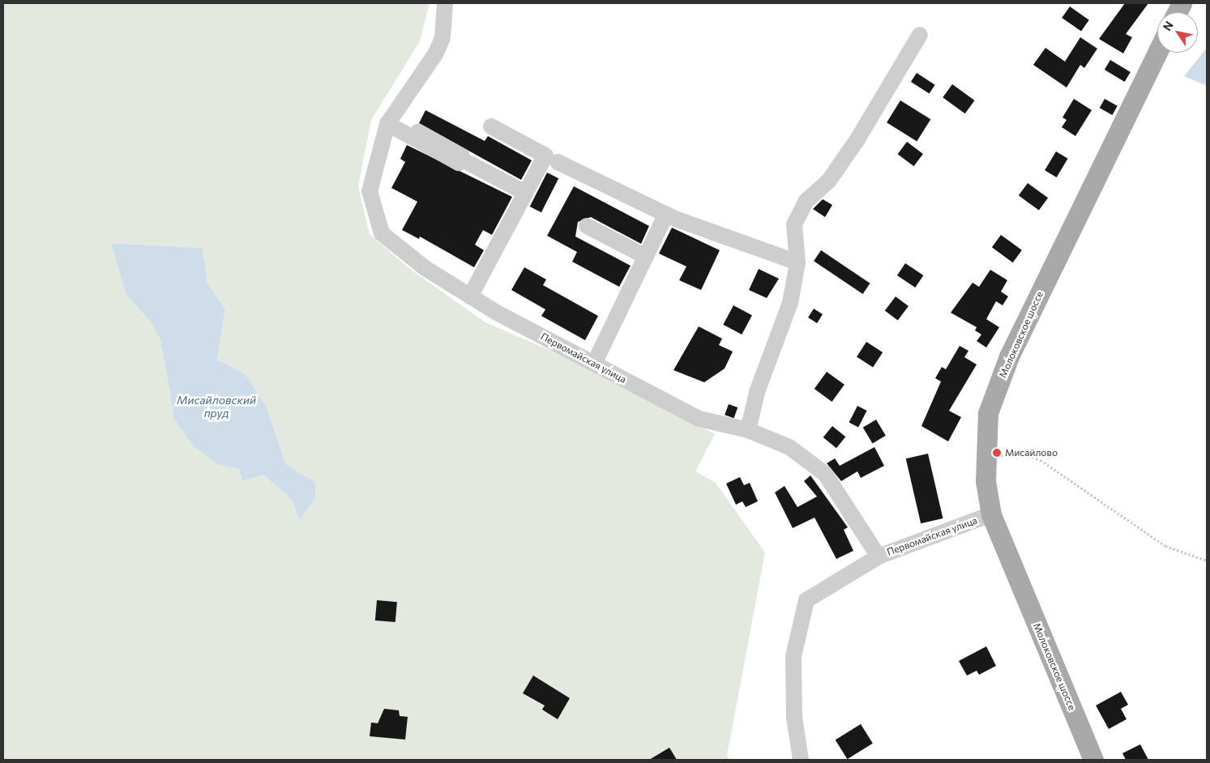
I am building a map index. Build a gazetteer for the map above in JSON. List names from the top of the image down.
{
  "streets": {
    "main road": ["Молоковское шоссе"],
    "street": ["Первомайская улица"]
  },
  "crossings": [
    ["Молоковское шоссе", "Первомайская улица"]
  ],
  "water": ["Мисайловский пруд"],
  "places": ["Мисайлово"],
  "north": "top left"
}
